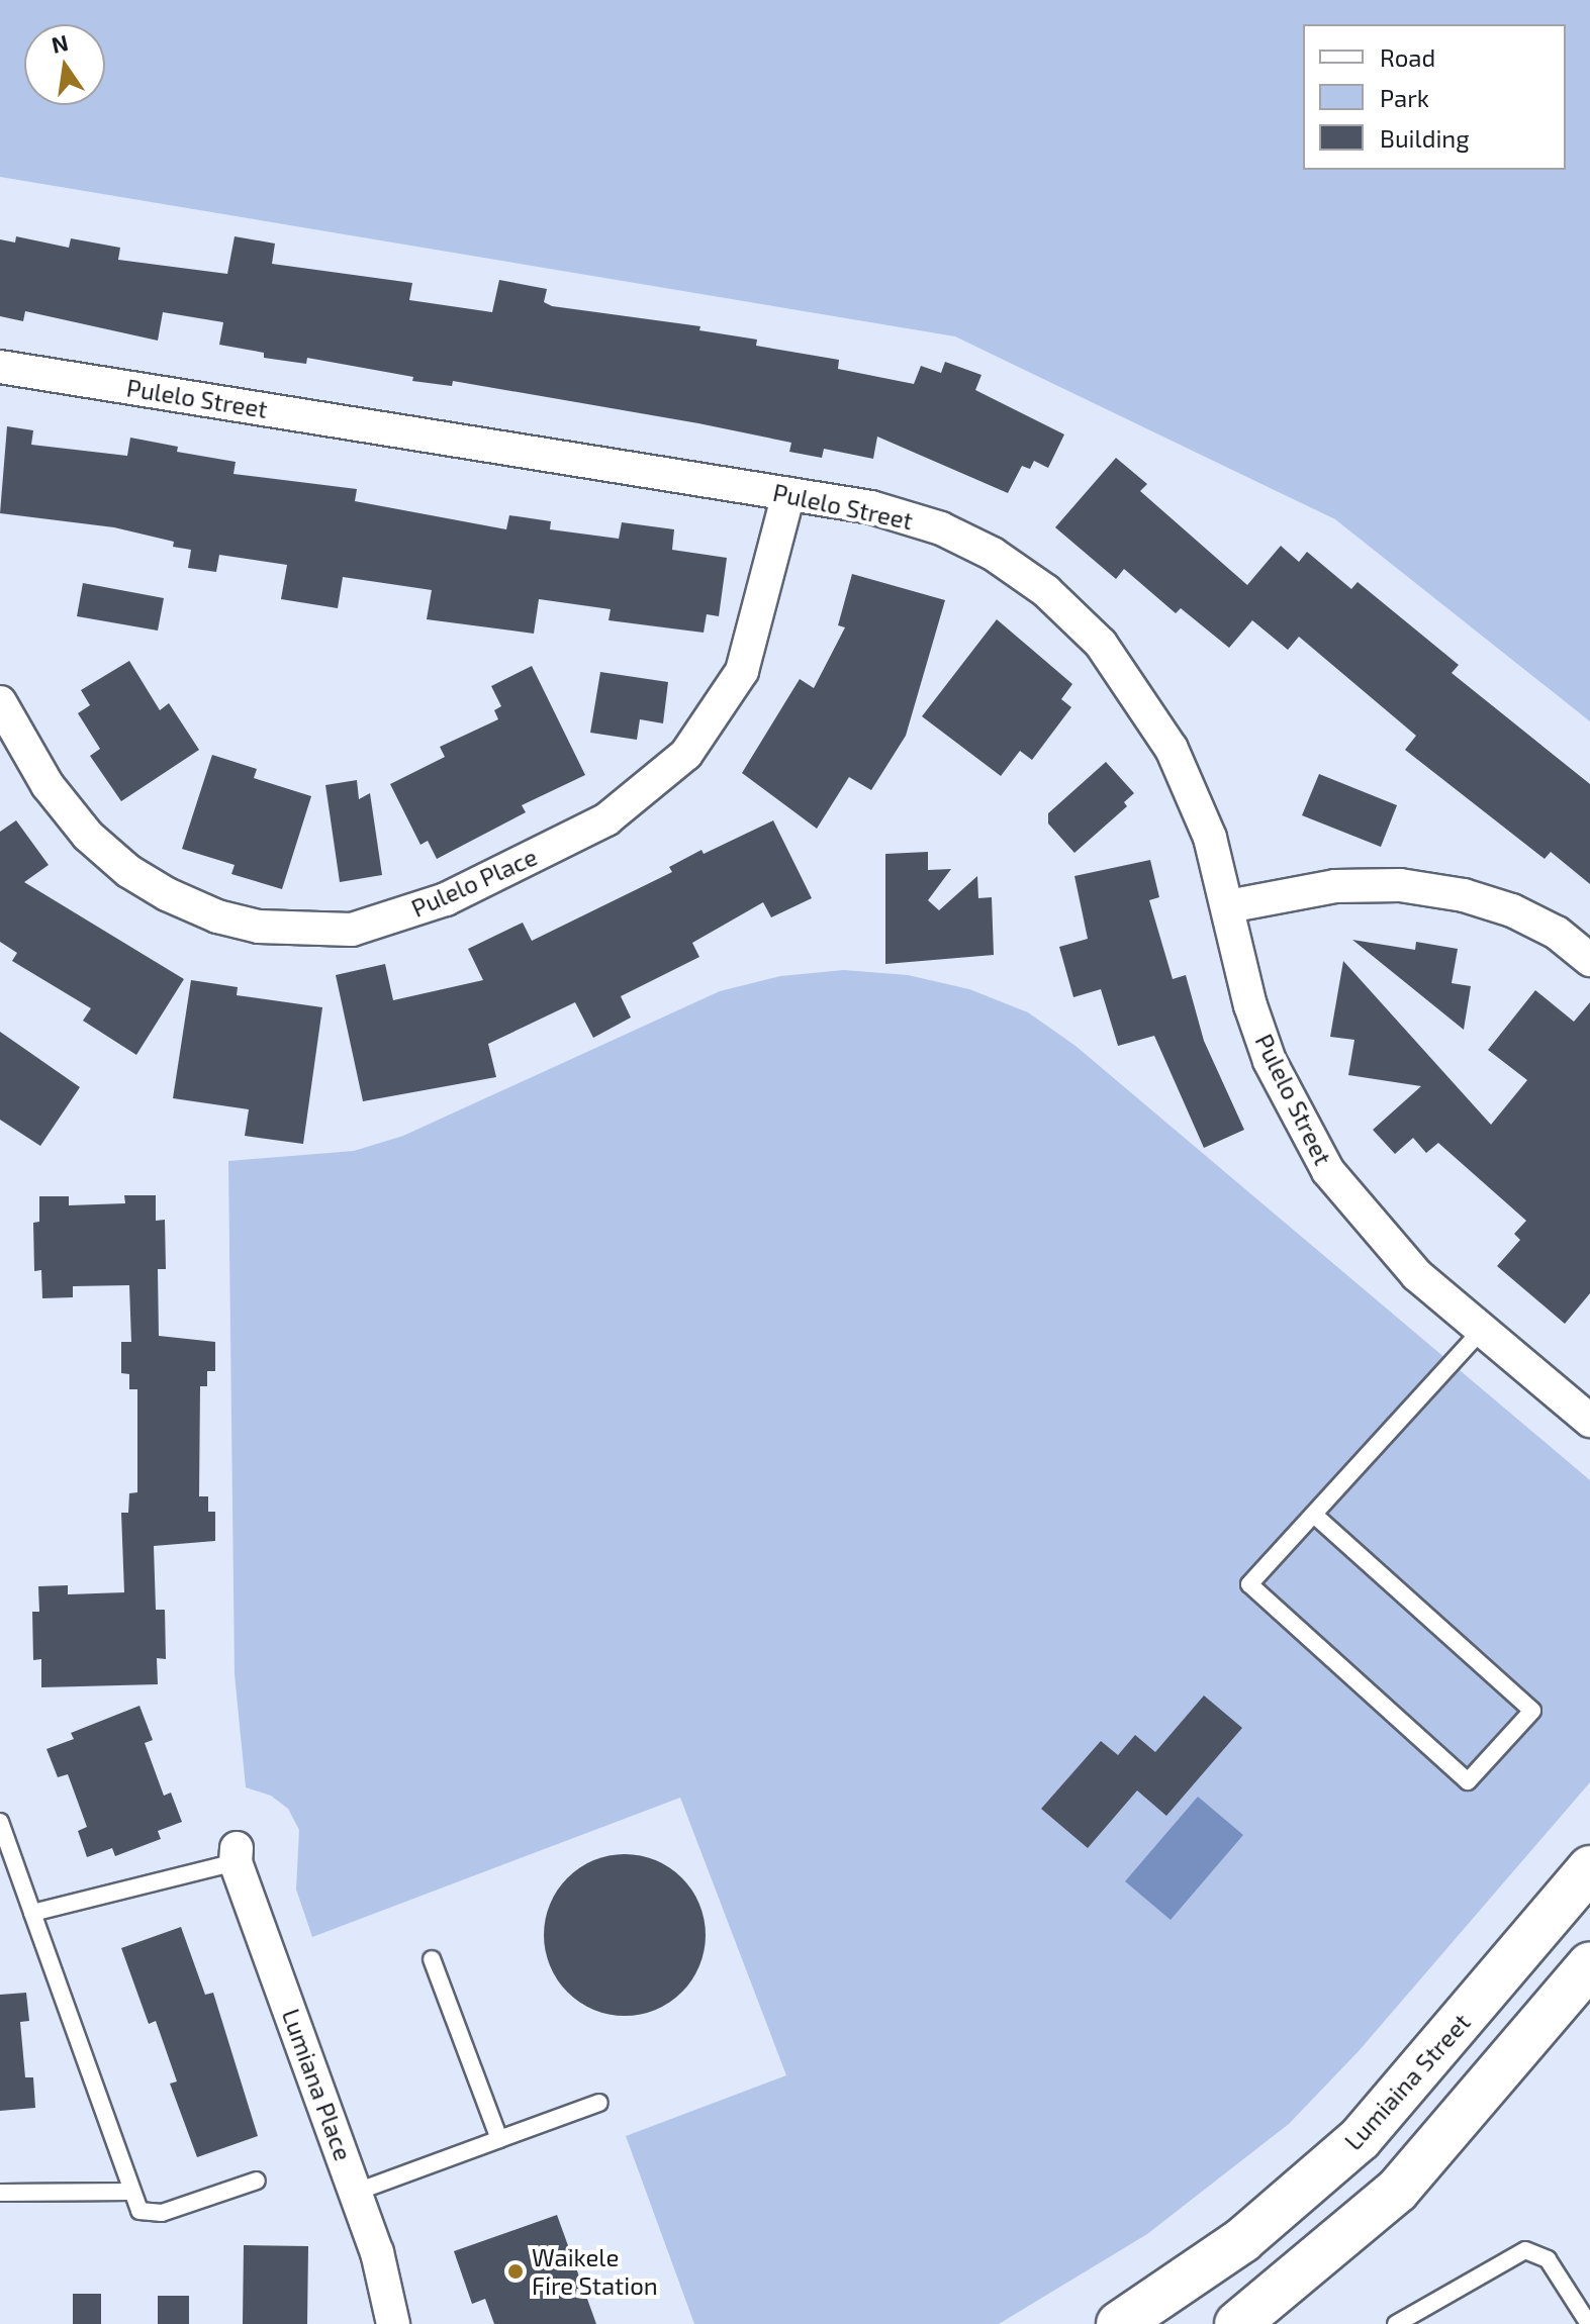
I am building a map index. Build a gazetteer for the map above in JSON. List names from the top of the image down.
{
  "streets": {
    "main road": ["Lumiaina Street"],
    "street": ["Pulelo Street", "Pulelo Place", "Lumiana Place"]
  },
  "crossings": [
    ["Pulelo Street", "Pulelo Place"]
  ],
  "places": ["Waikele Fire Station"],
  "legend": ["Road", "Park", "Building"],
  "north": "top"
}
